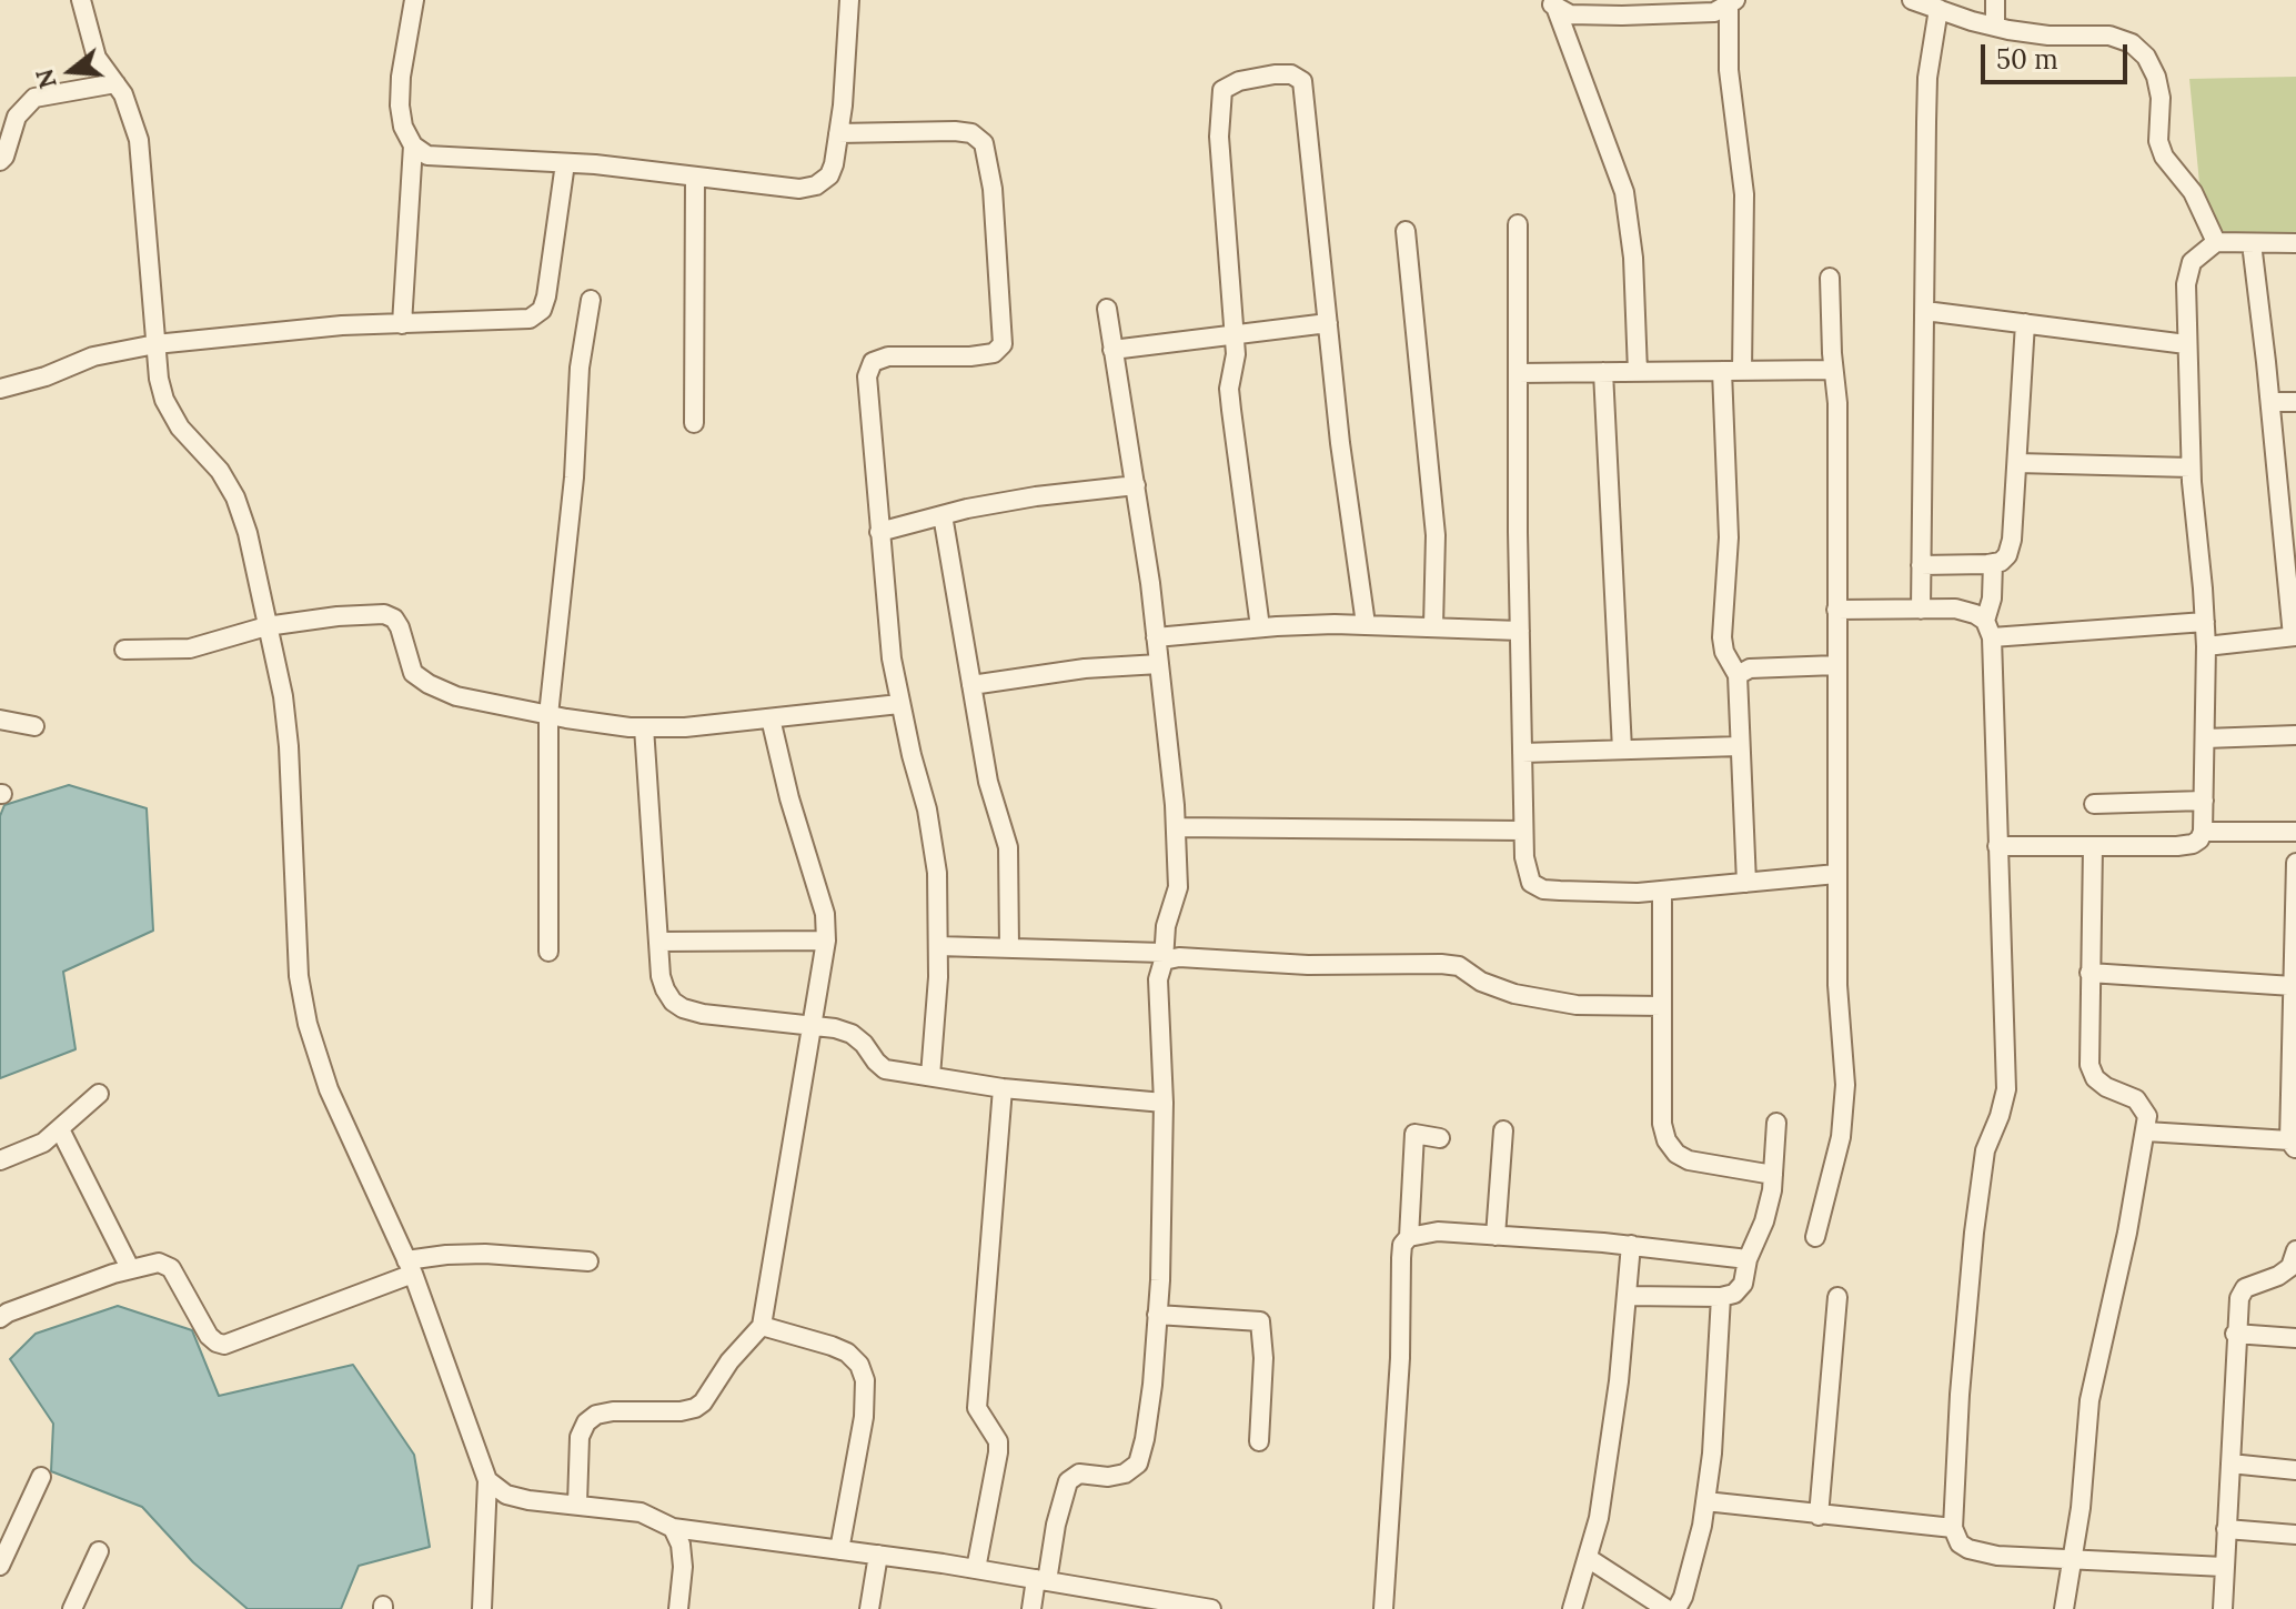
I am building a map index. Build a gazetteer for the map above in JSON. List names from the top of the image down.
{
  "scale_bar": "50 m",
  "north": "left"
}
